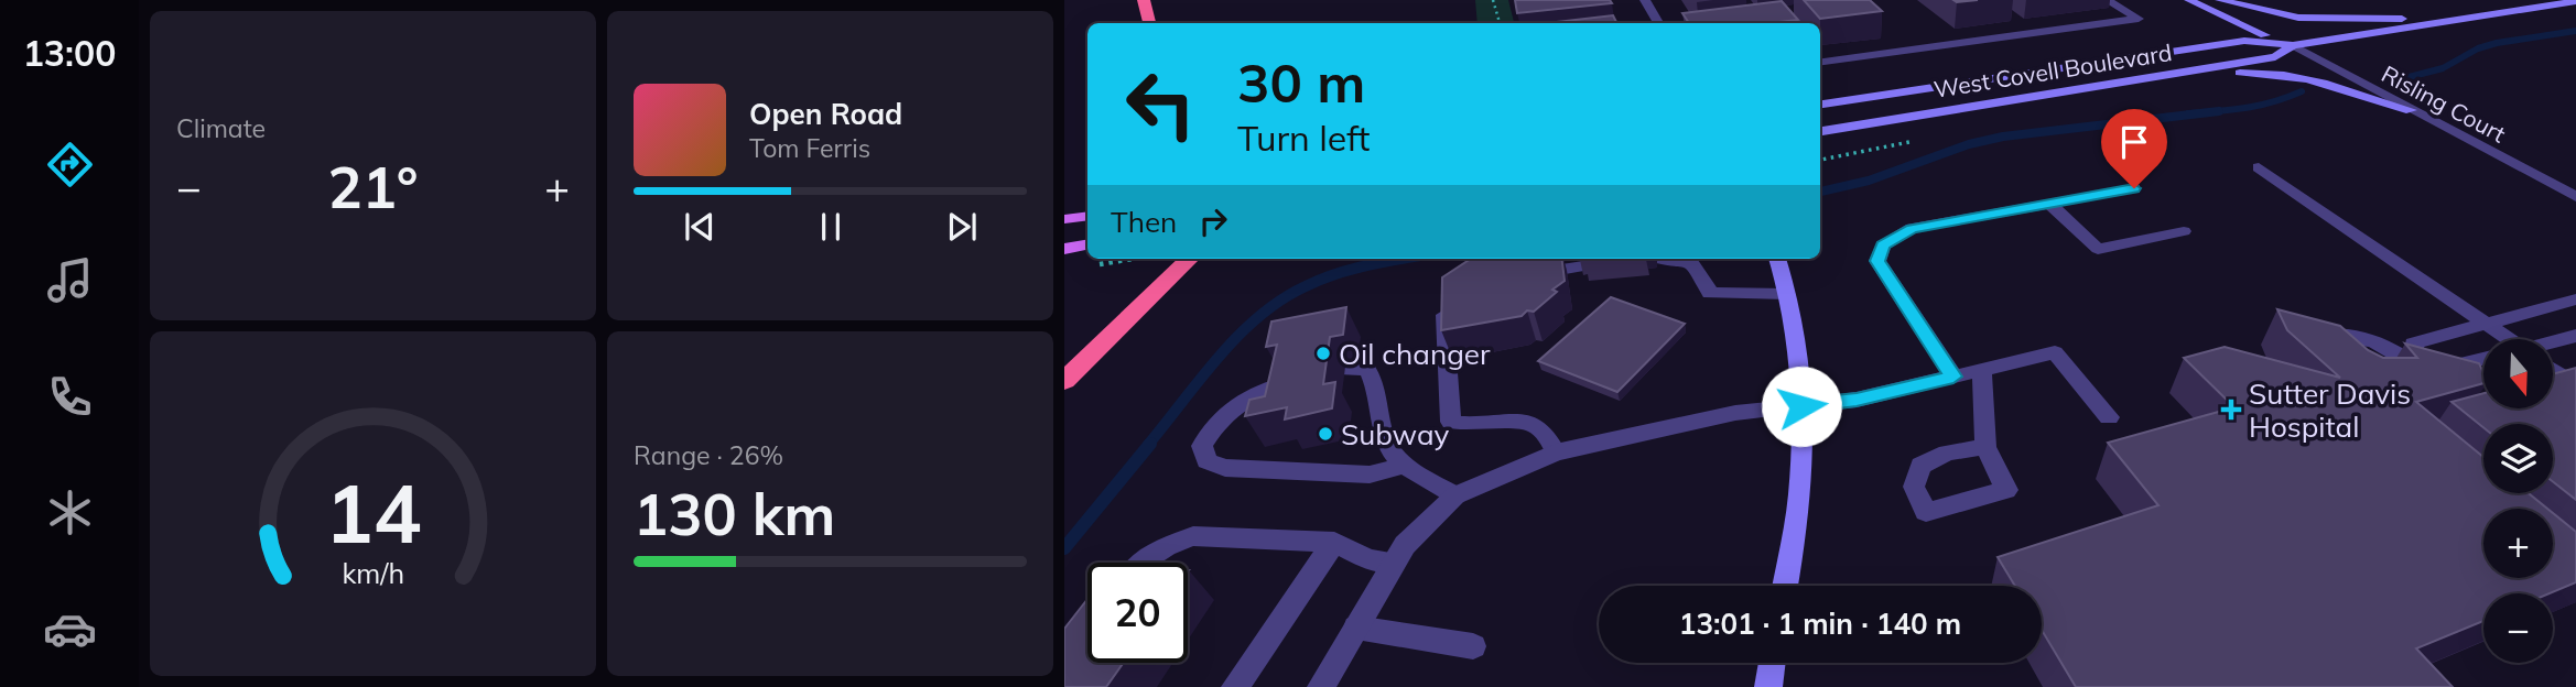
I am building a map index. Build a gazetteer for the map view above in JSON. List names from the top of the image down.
{
  "streets": {
    "main road": ["West Covell Boulevard"],
    "street": ["Risling Court"]
  },
  "crossings": [
    ["West Covell Boulevard", "Risling Court"]
  ],
  "places": {
    "other": ["Oil changer", "Subway"],
    "health": ["Sutter Davis Hospital"]
  },
  "north": "bottom",
  "page": {
    "tabs": "13:00",
    "tile": [
      "Climate",
      ["Range · 26%", "130 km"]
    ],
    "turn": ["30 m", "Turn left"],
    "song": ["Open Road", "Tom Ferris"],
    "heat": ["−", "21°", "+"],
    "then": "Then",
    "map_buttons": ["+", "−"],
    "limit": "20",
    "trip": "13:01 · 1 min · 140 m",
    "gauge": ["14", "km/h"]
  }
}
